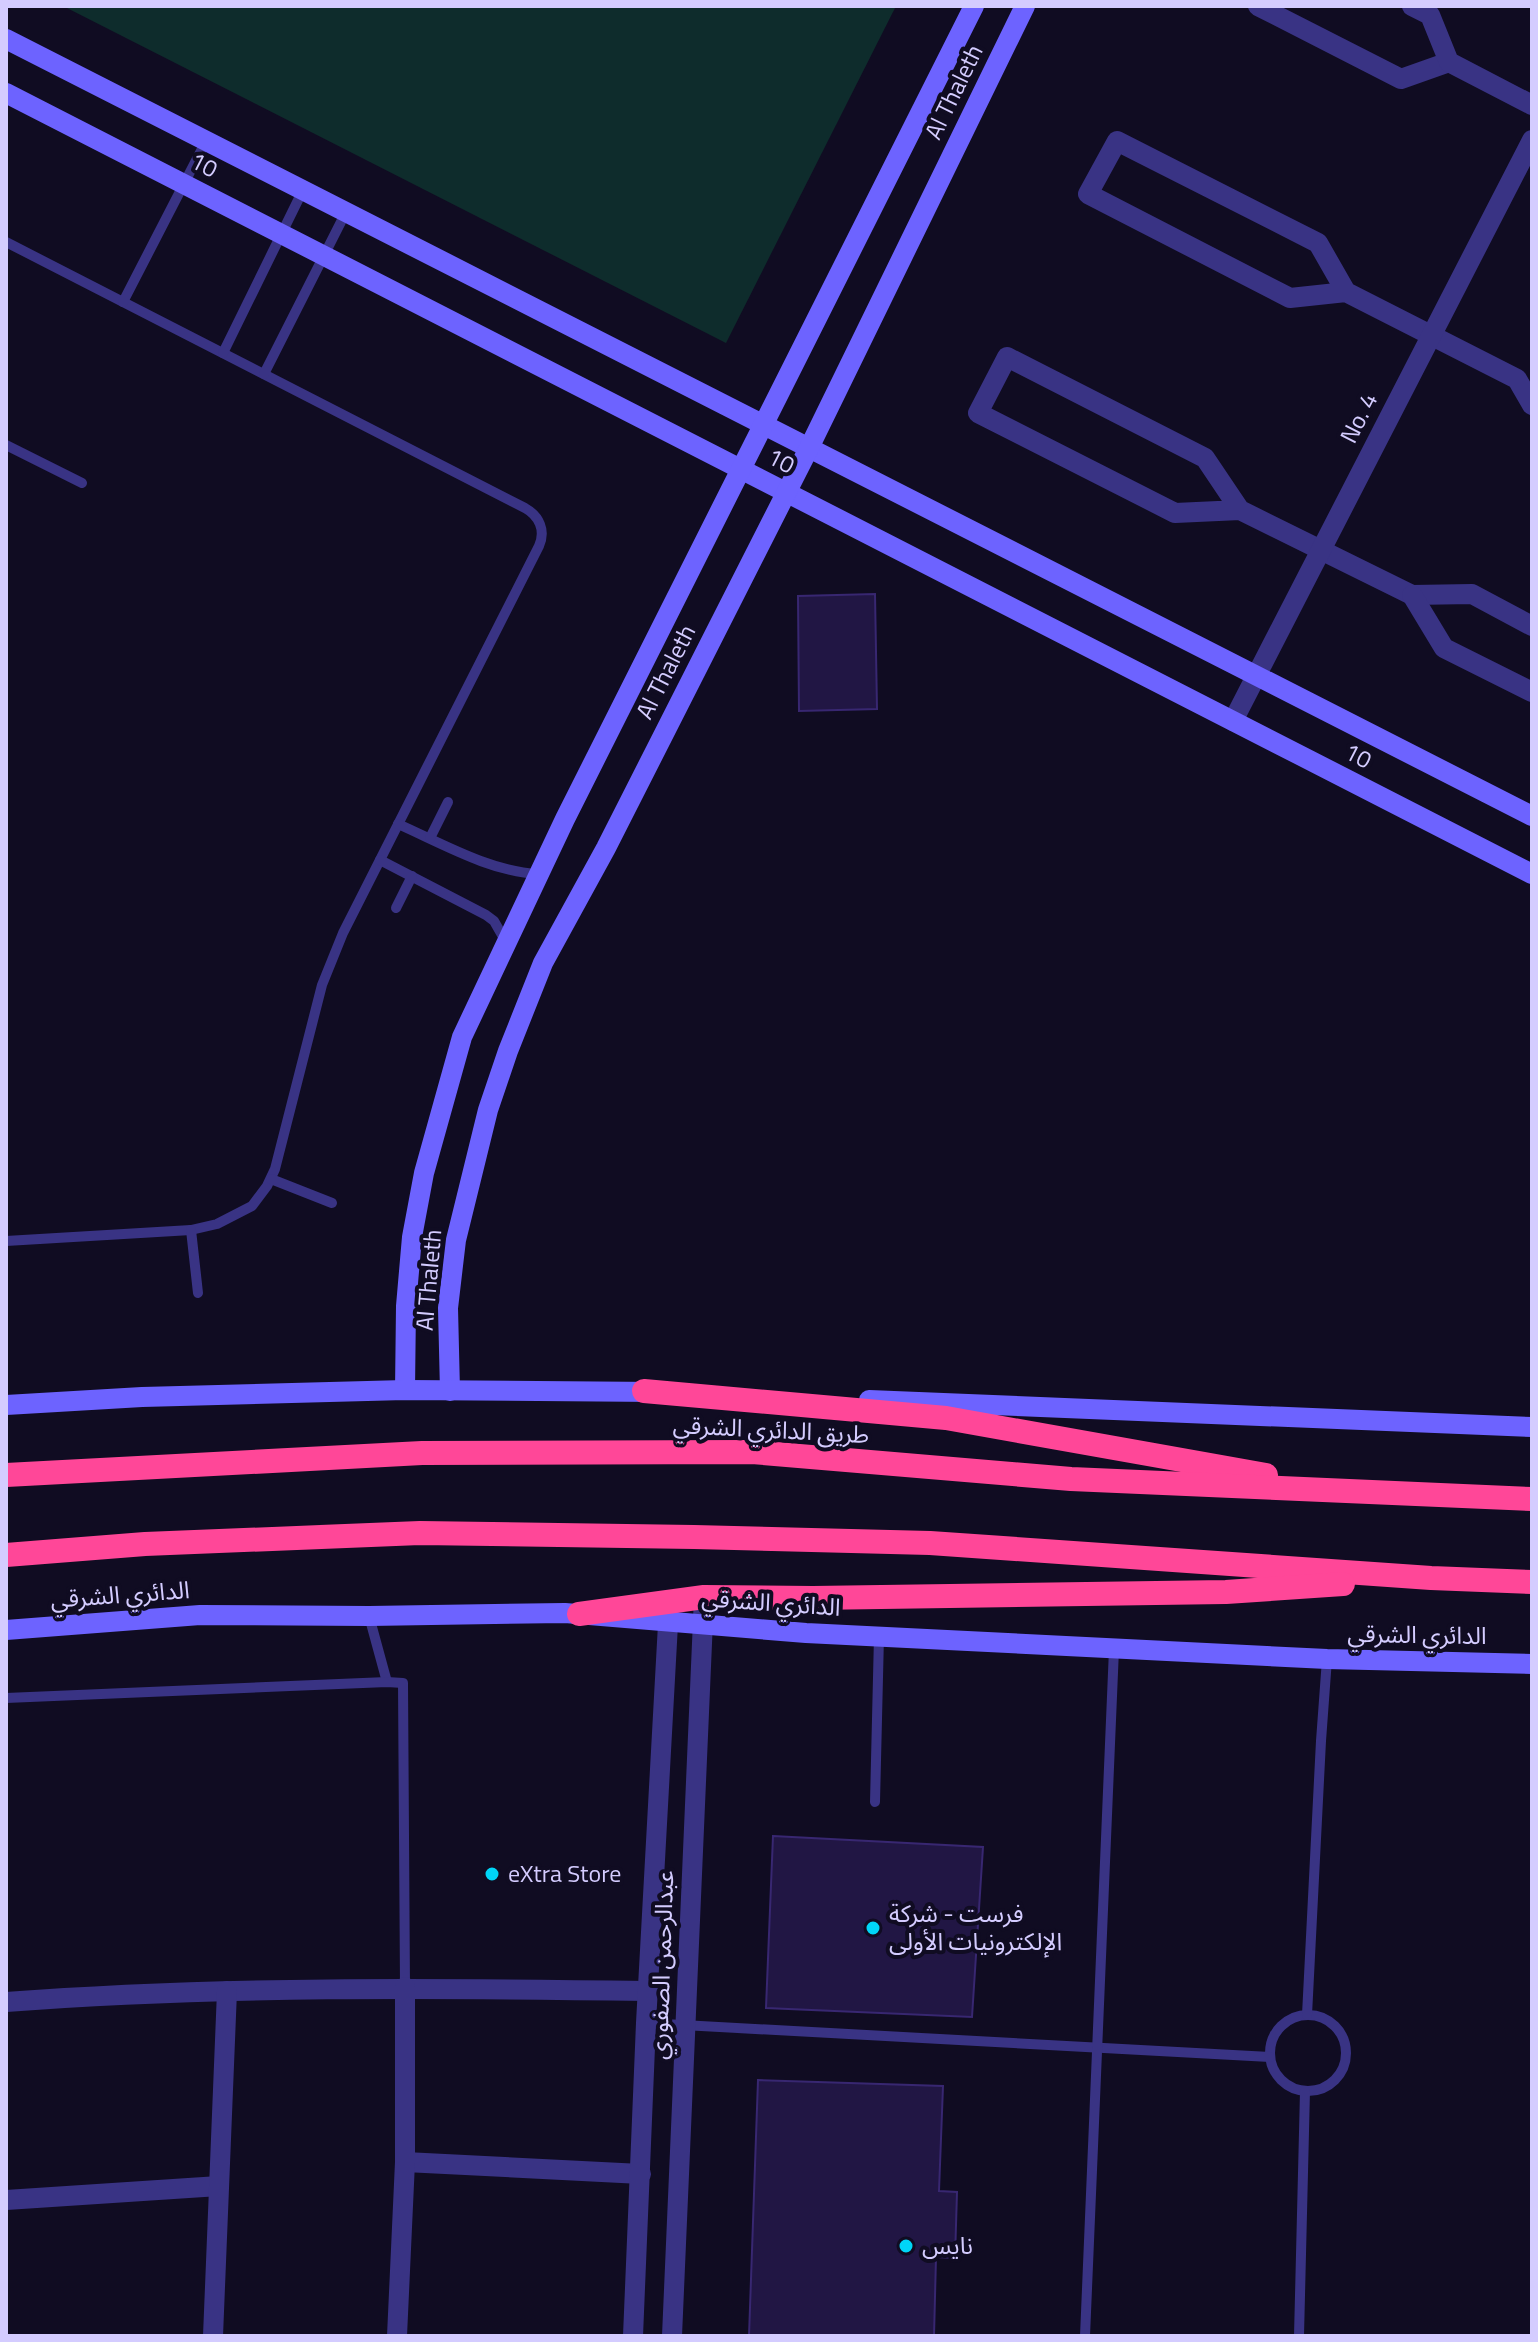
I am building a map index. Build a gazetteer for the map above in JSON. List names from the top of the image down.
{
  "streets": {
    "highway": ["طريق الدائري الشرقي"],
    "street": [
      "Al Thaleth",
      "10",
      "No. 4",
      "الدائري الشرقي",
      "عبدالرحمن الصفوري"
    ]
  },
  "crossings": [
    ["Al Thaleth", "10"],
    ["10", "No. 4"],
    ["الدائري الشرقي", "عبدالرحمن الصفوري"]
  ],
  "places": ["eXtra Store", "فرست - شركة الإلكترونيات الأولى", "نايس"]
}
